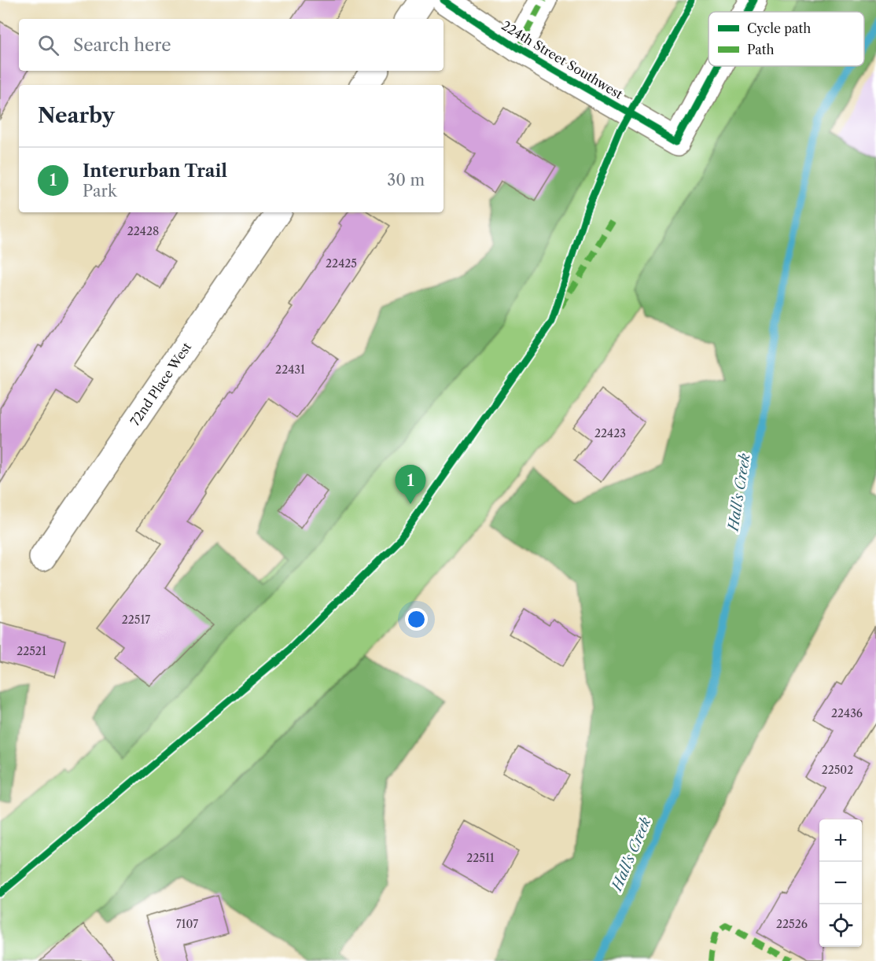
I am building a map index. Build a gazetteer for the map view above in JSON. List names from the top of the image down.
{
  "streets": {
    "street": ["224th Street Southwest", "72nd Place West"]
  },
  "water": ["Hall's Creek"],
  "house_numbers": [
    "22428",
    "22425",
    "22431",
    "22423",
    "22517",
    "22521",
    "22436",
    "22502",
    "22511",
    "7107",
    "22526"
  ],
  "legend": ["Cycle path", "Path"],
  "page": {
    "search": "Search here",
    "heading": "Nearby",
    "list": [
      {
        "mark": "1",
        "name": "Interurban Trail",
        "note": "Park",
        "value": "30 m"
      }
    ],
    "pins": "1",
    "map_buttons": ["+", "−"]
  }
}
